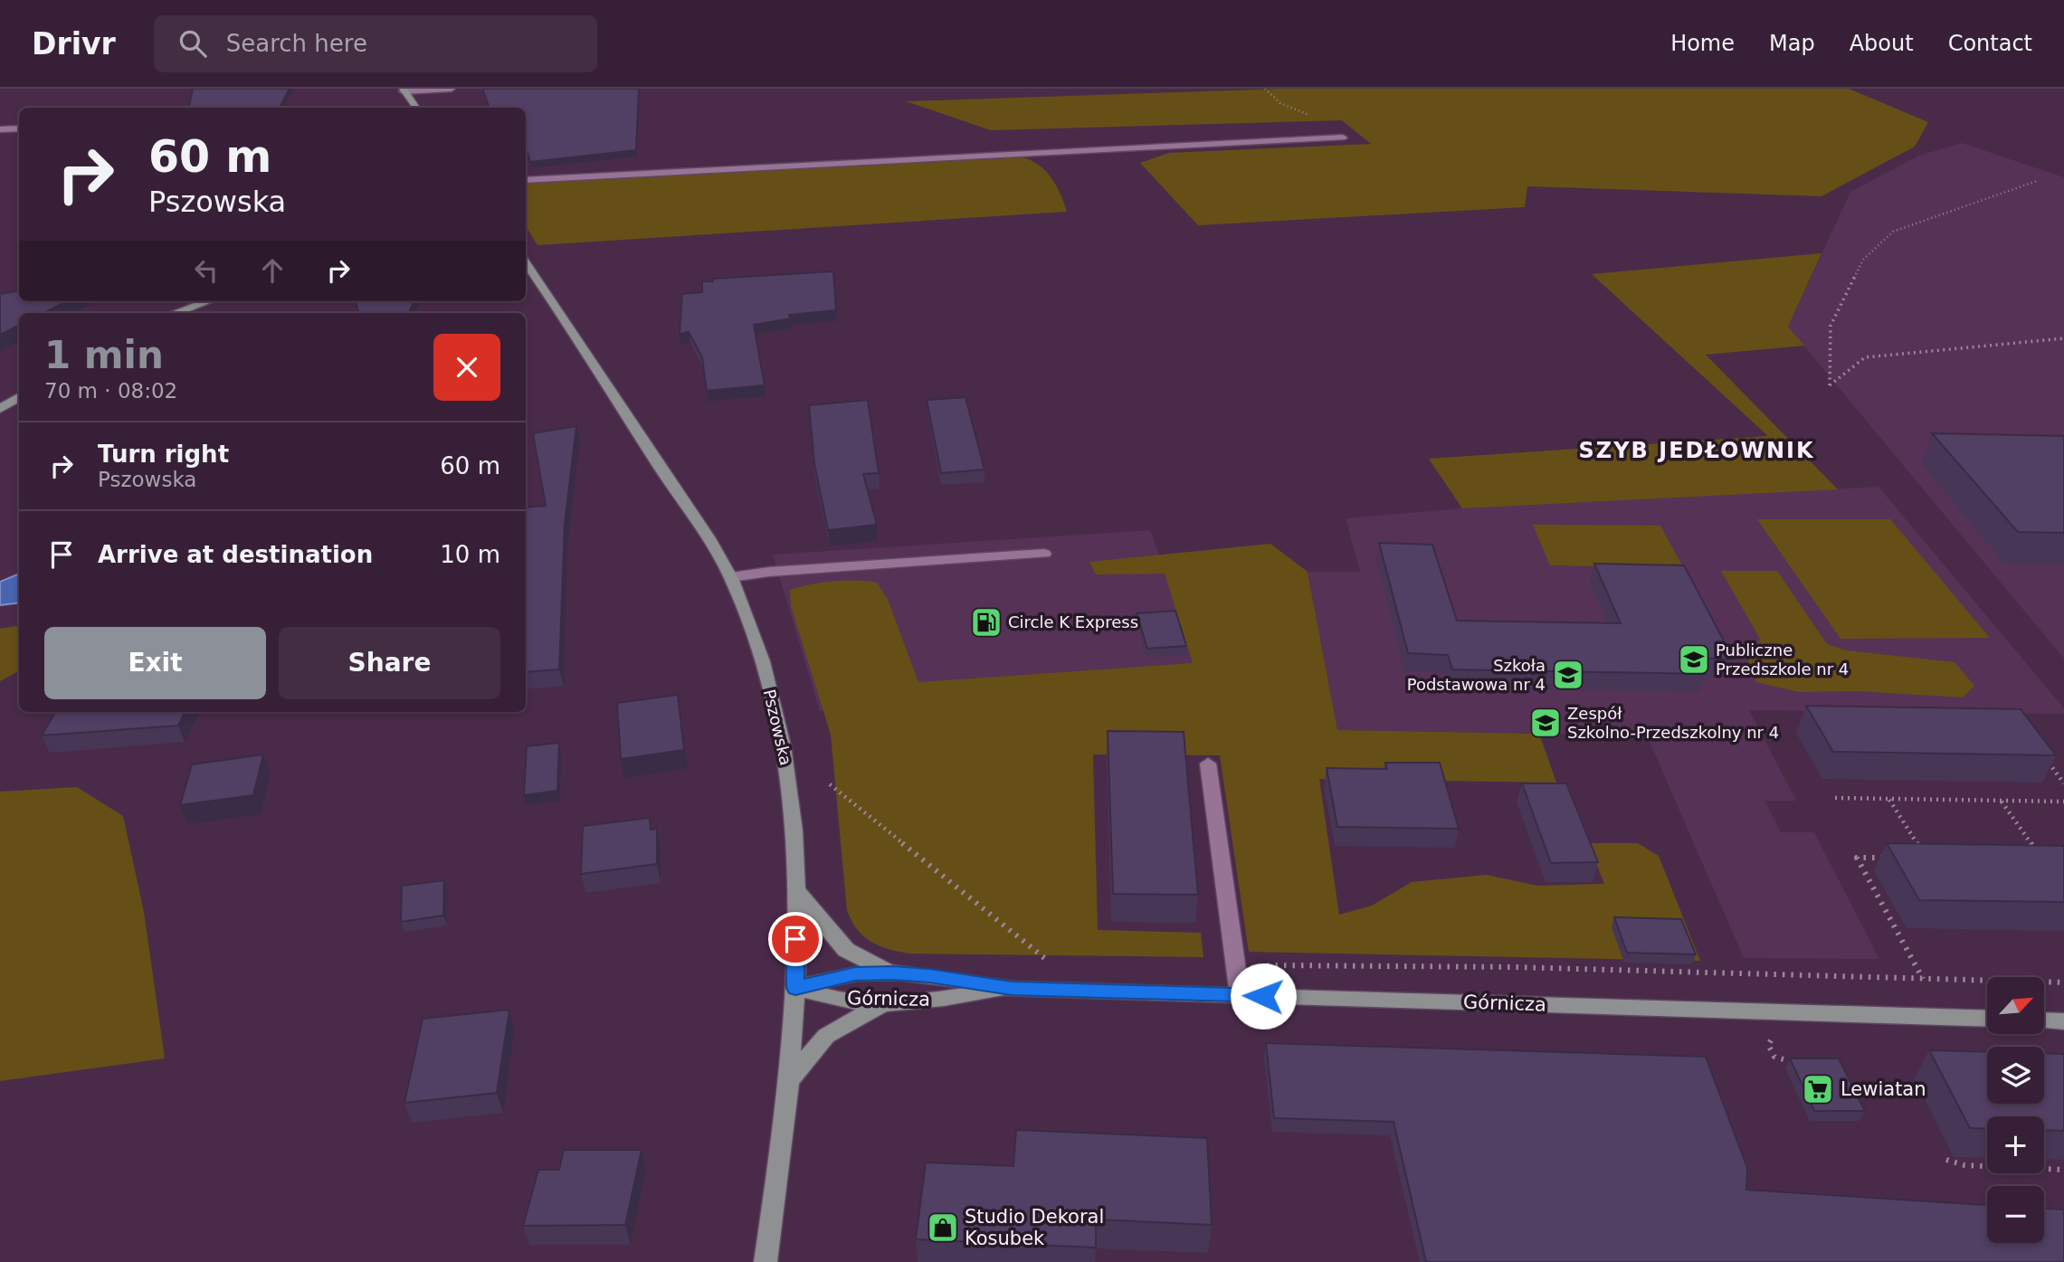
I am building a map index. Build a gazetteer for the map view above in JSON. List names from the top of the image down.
{
  "streets": {
    "main road": ["Pszowska", "Górnicza"]
  },
  "crossings": [
    ["Pszowska", "Górnicza"]
  ],
  "districts": ["SZYB JEDŁOWNIK"],
  "places": {
    "fuel station": ["Circle K Express"],
    "school or university": ["Publiczne Przedszkole nr 4", "Szkoła Podstawowa nr 4", "Zespół Szkolno-Przedszkolny nr 4"],
    "supermarket": ["Lewiatan"],
    "shop": ["Studio Dekoral Kosubek"]
  },
  "north": "top right",
  "page": {
    "header": "Drivr",
    "search": "Search here",
    "nav": [
      "Home",
      "Map",
      "About",
      "Contact"
    ],
    "turn": ["60 m", "Pszowska"],
    "heading": ["1 min", "70 m · 08:02"],
    "list": [
      {
        "name": "Turn right",
        "note": "Pszowska",
        "value": "60 m"
      },
      {
        "name": "Arrive at destination",
        "value": "10 m"
      }
    ],
    "buttons": ["Exit", "Share"],
    "map_buttons": ["+", "−"]
  }
}
